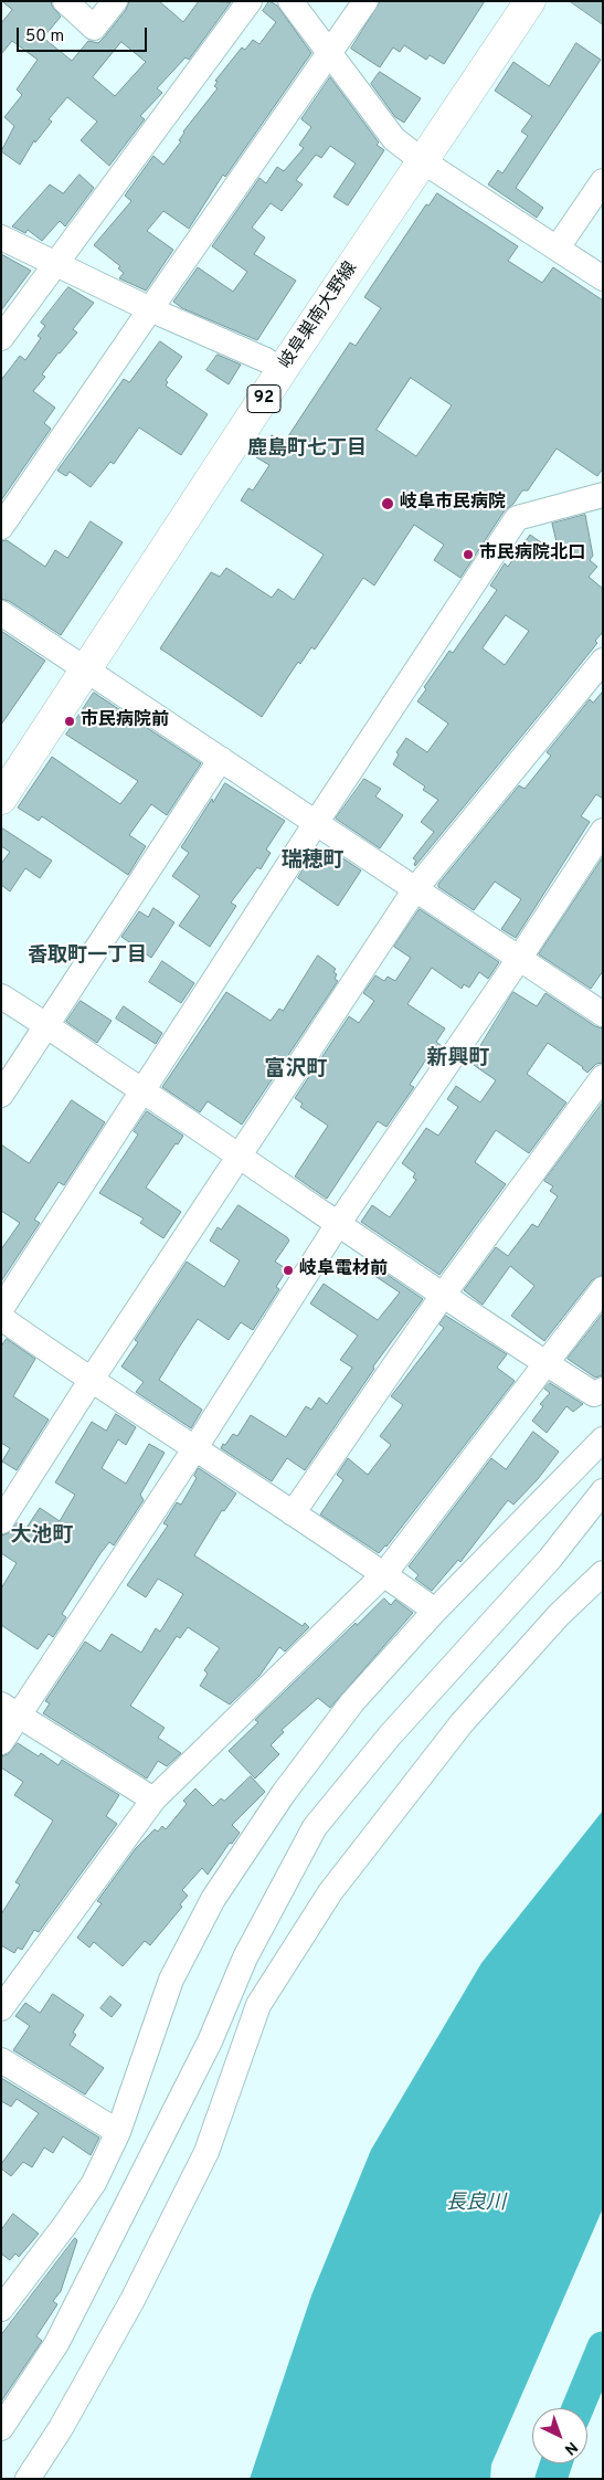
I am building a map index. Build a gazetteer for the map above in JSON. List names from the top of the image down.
{
  "streets": {
    "main road": ["岐阜巣南大野線", "92"]
  },
  "districts": [
    "鹿島町七丁目",
    "瑞穂町",
    "香取町一丁目",
    "新興町",
    "富沢町",
    "大池町"
  ],
  "water": ["長良川"],
  "places": [
    "岐阜市民病院",
    "市民病院北口",
    "市民病院前",
    "岐阜電材前"
  ],
  "scale_bar": "50 m",
  "north": "bottom right"
}
